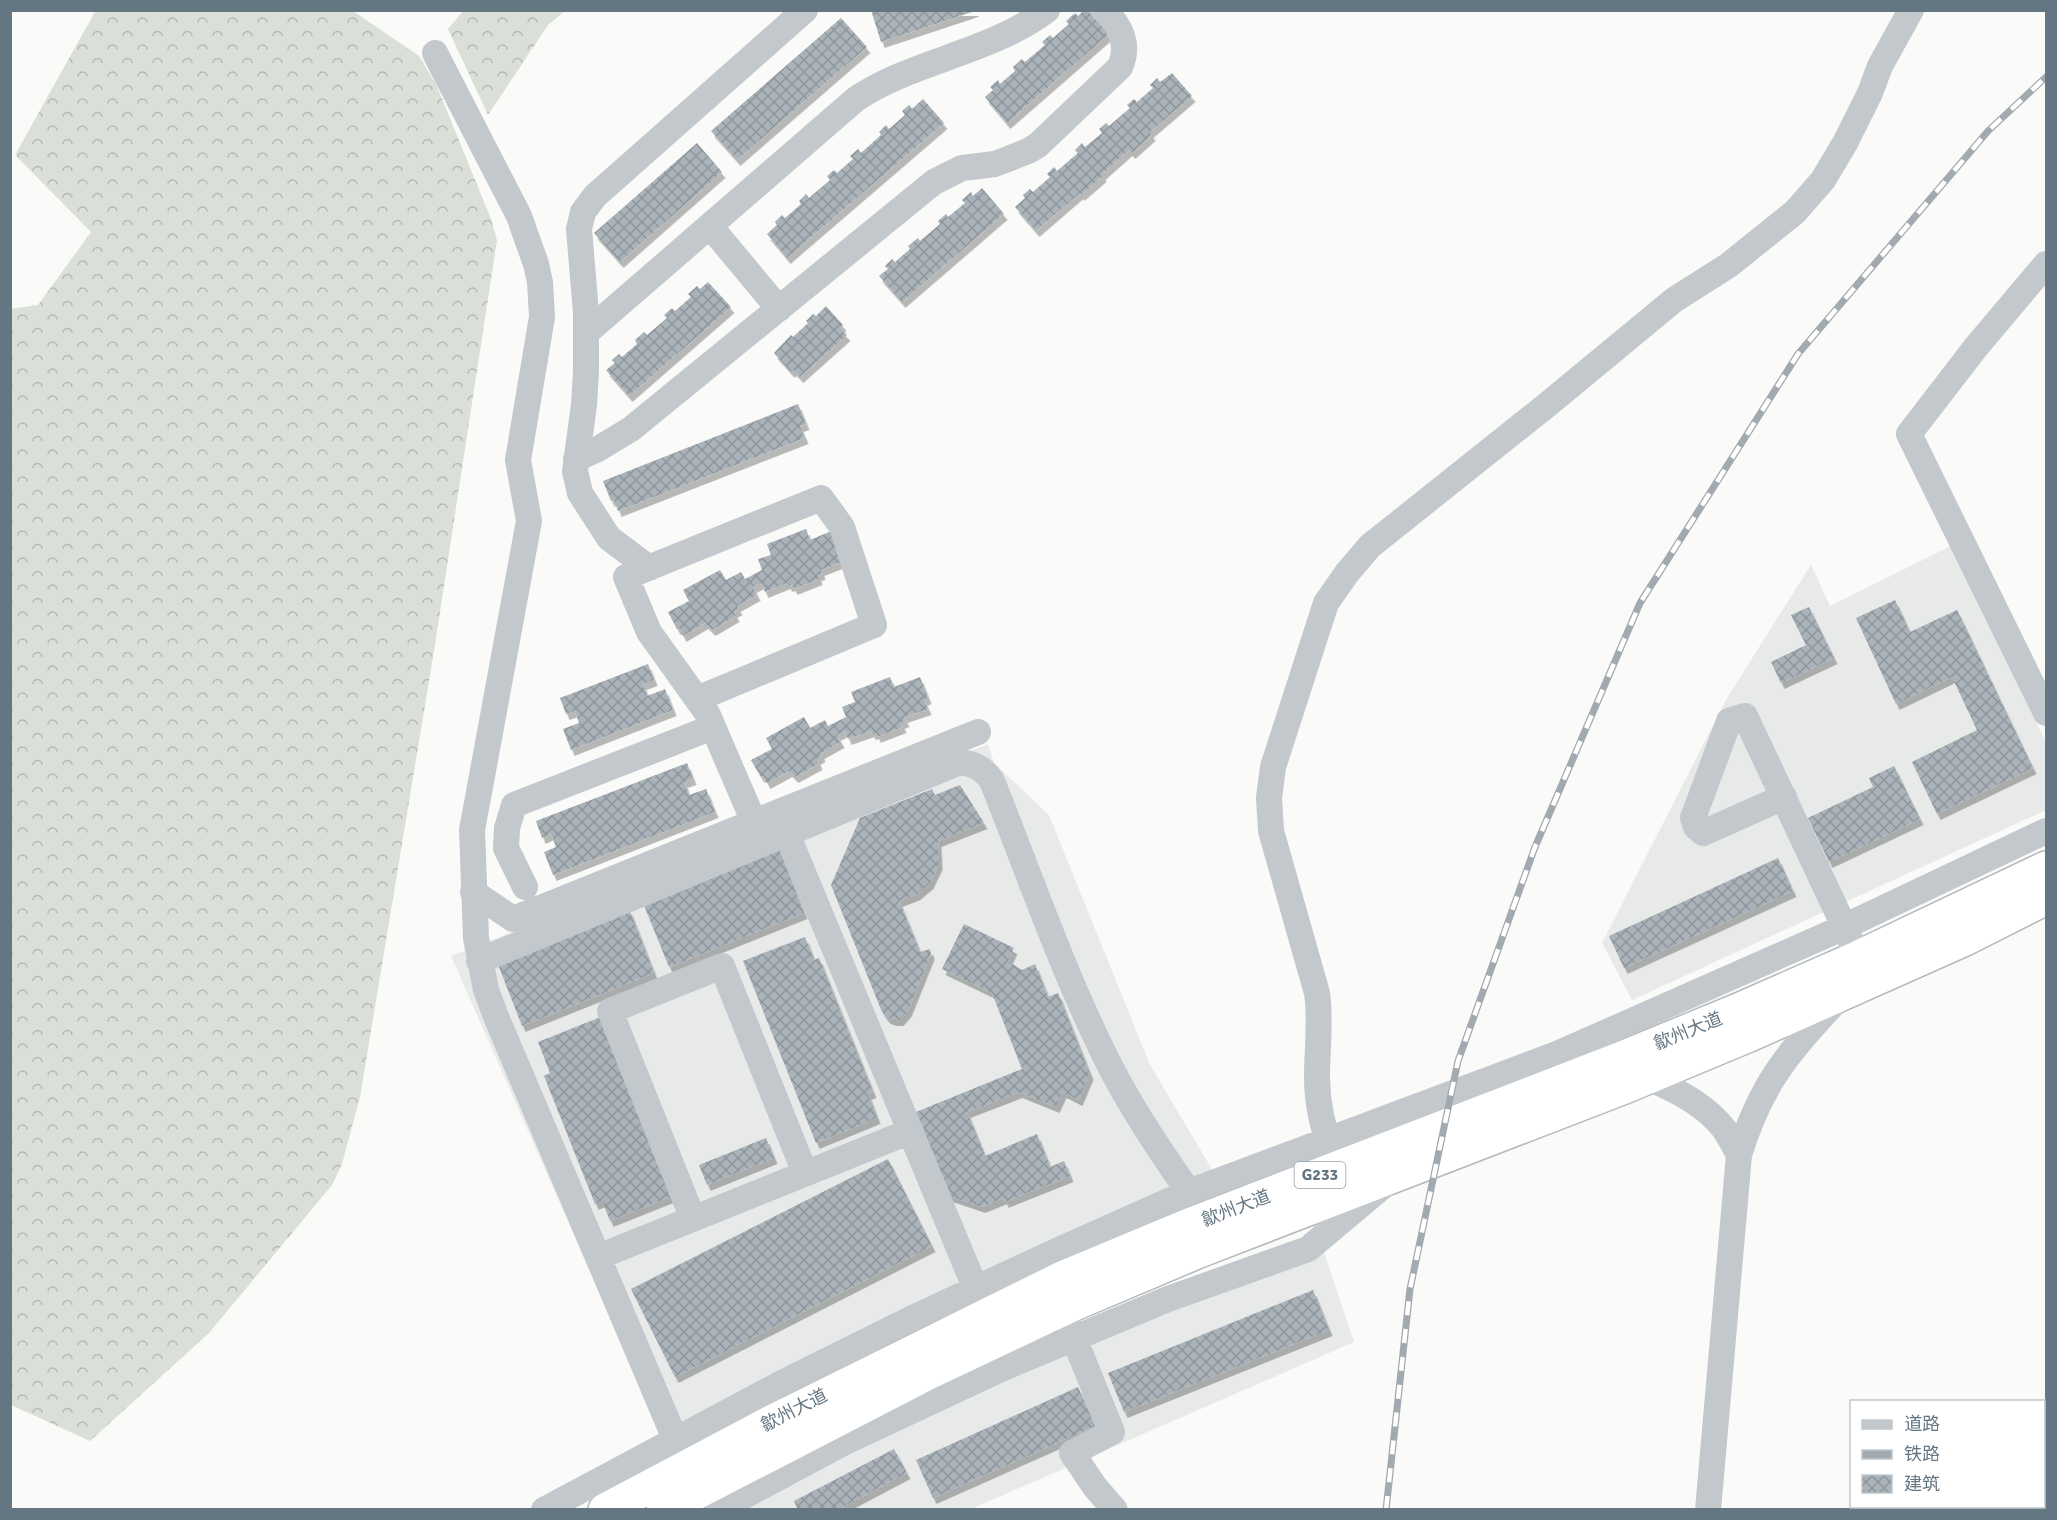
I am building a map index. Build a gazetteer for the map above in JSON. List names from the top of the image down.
{
  "streets": {
    "highway": ["歙州大道", "G233"]
  },
  "legend": ["道路", "铁路", "建筑"]
}
